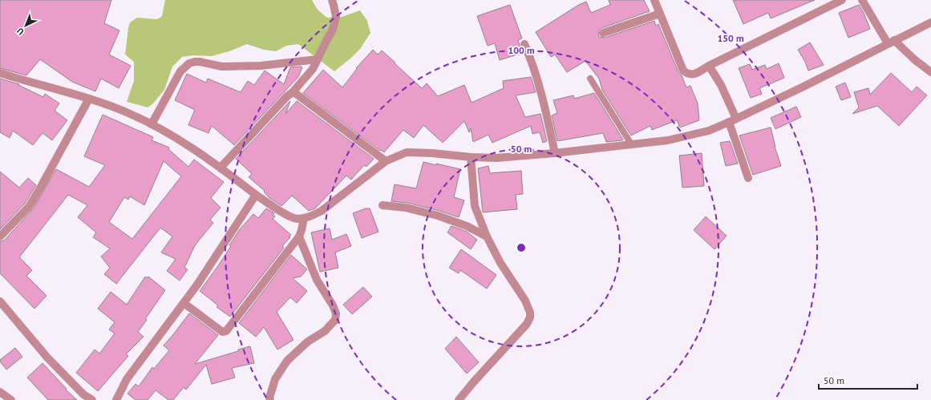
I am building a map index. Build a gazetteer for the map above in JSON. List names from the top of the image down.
{
  "scale_bar": "50 m",
  "north": "bottom left",
  "rings": ["150 m", "100 m", "50 m"]
}
